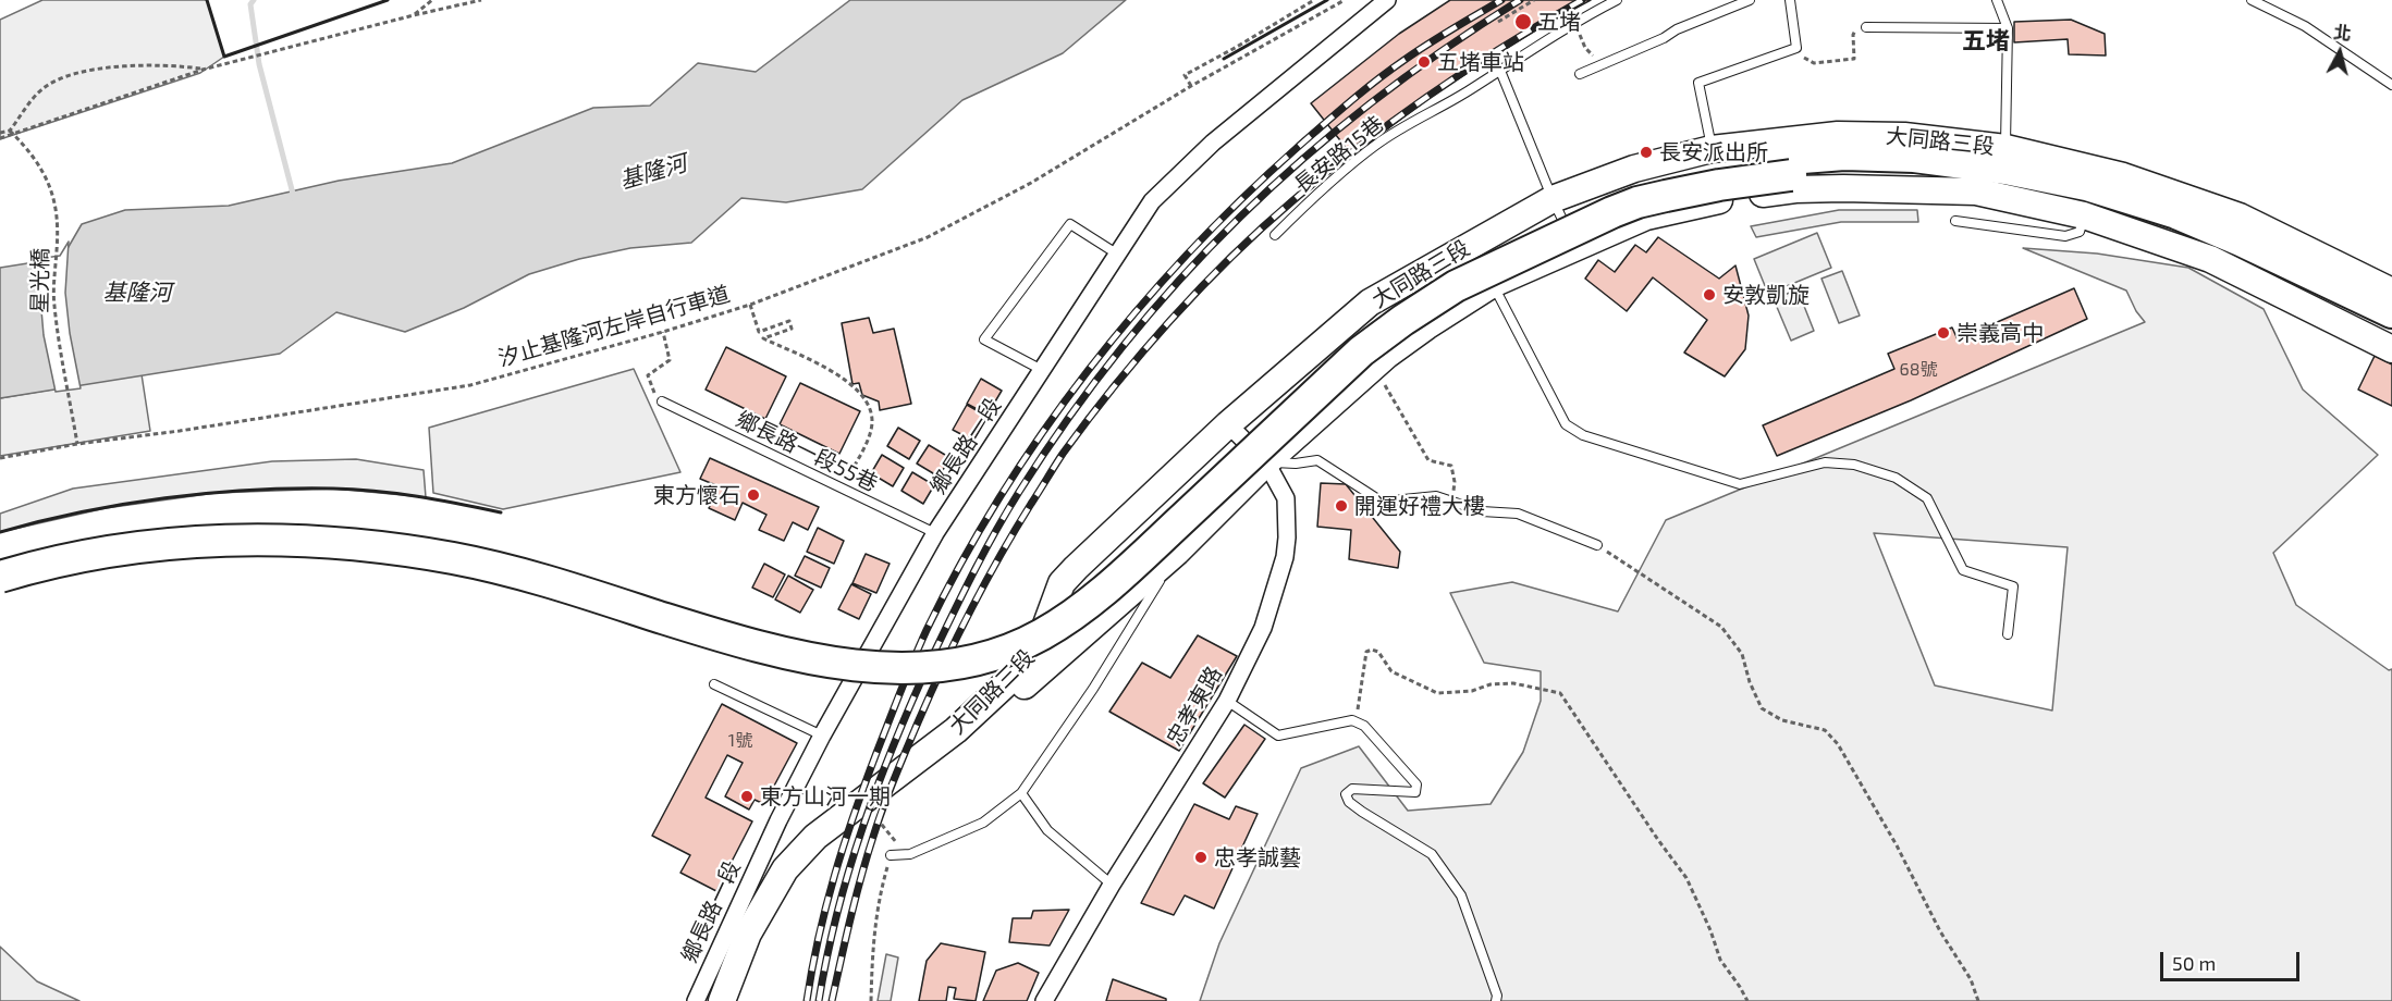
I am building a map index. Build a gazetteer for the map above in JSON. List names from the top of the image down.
{
  "streets": {
    "main road": ["大同路三段"],
    "street": ["鄉長路一段", "忠孝東路"],
    "lane": ["長安路15巷", "鄉長路一段55巷"],
    "path": ["星光橋", "汐止基隆河左岸自行車道"]
  },
  "crossings": [
    ["大同路三段", "忠孝東路"],
    ["星光橋", "汐止基隆河左岸自行車道"],
    ["鄉長路一段", "鄉長路一段55巷"]
  ],
  "districts": ["五堵"],
  "water": ["基隆河"],
  "places": [
    "五堵",
    "五堵車站",
    "長安派出所",
    "安敦凱旋",
    "崇義高中",
    "東方懷石",
    "開運好禮大樓",
    "東方山河一期",
    "忠孝誠藝"
  ],
  "house_numbers": ["68號", "1號"],
  "scale_bar": "50 m",
  "north": "top"
}
